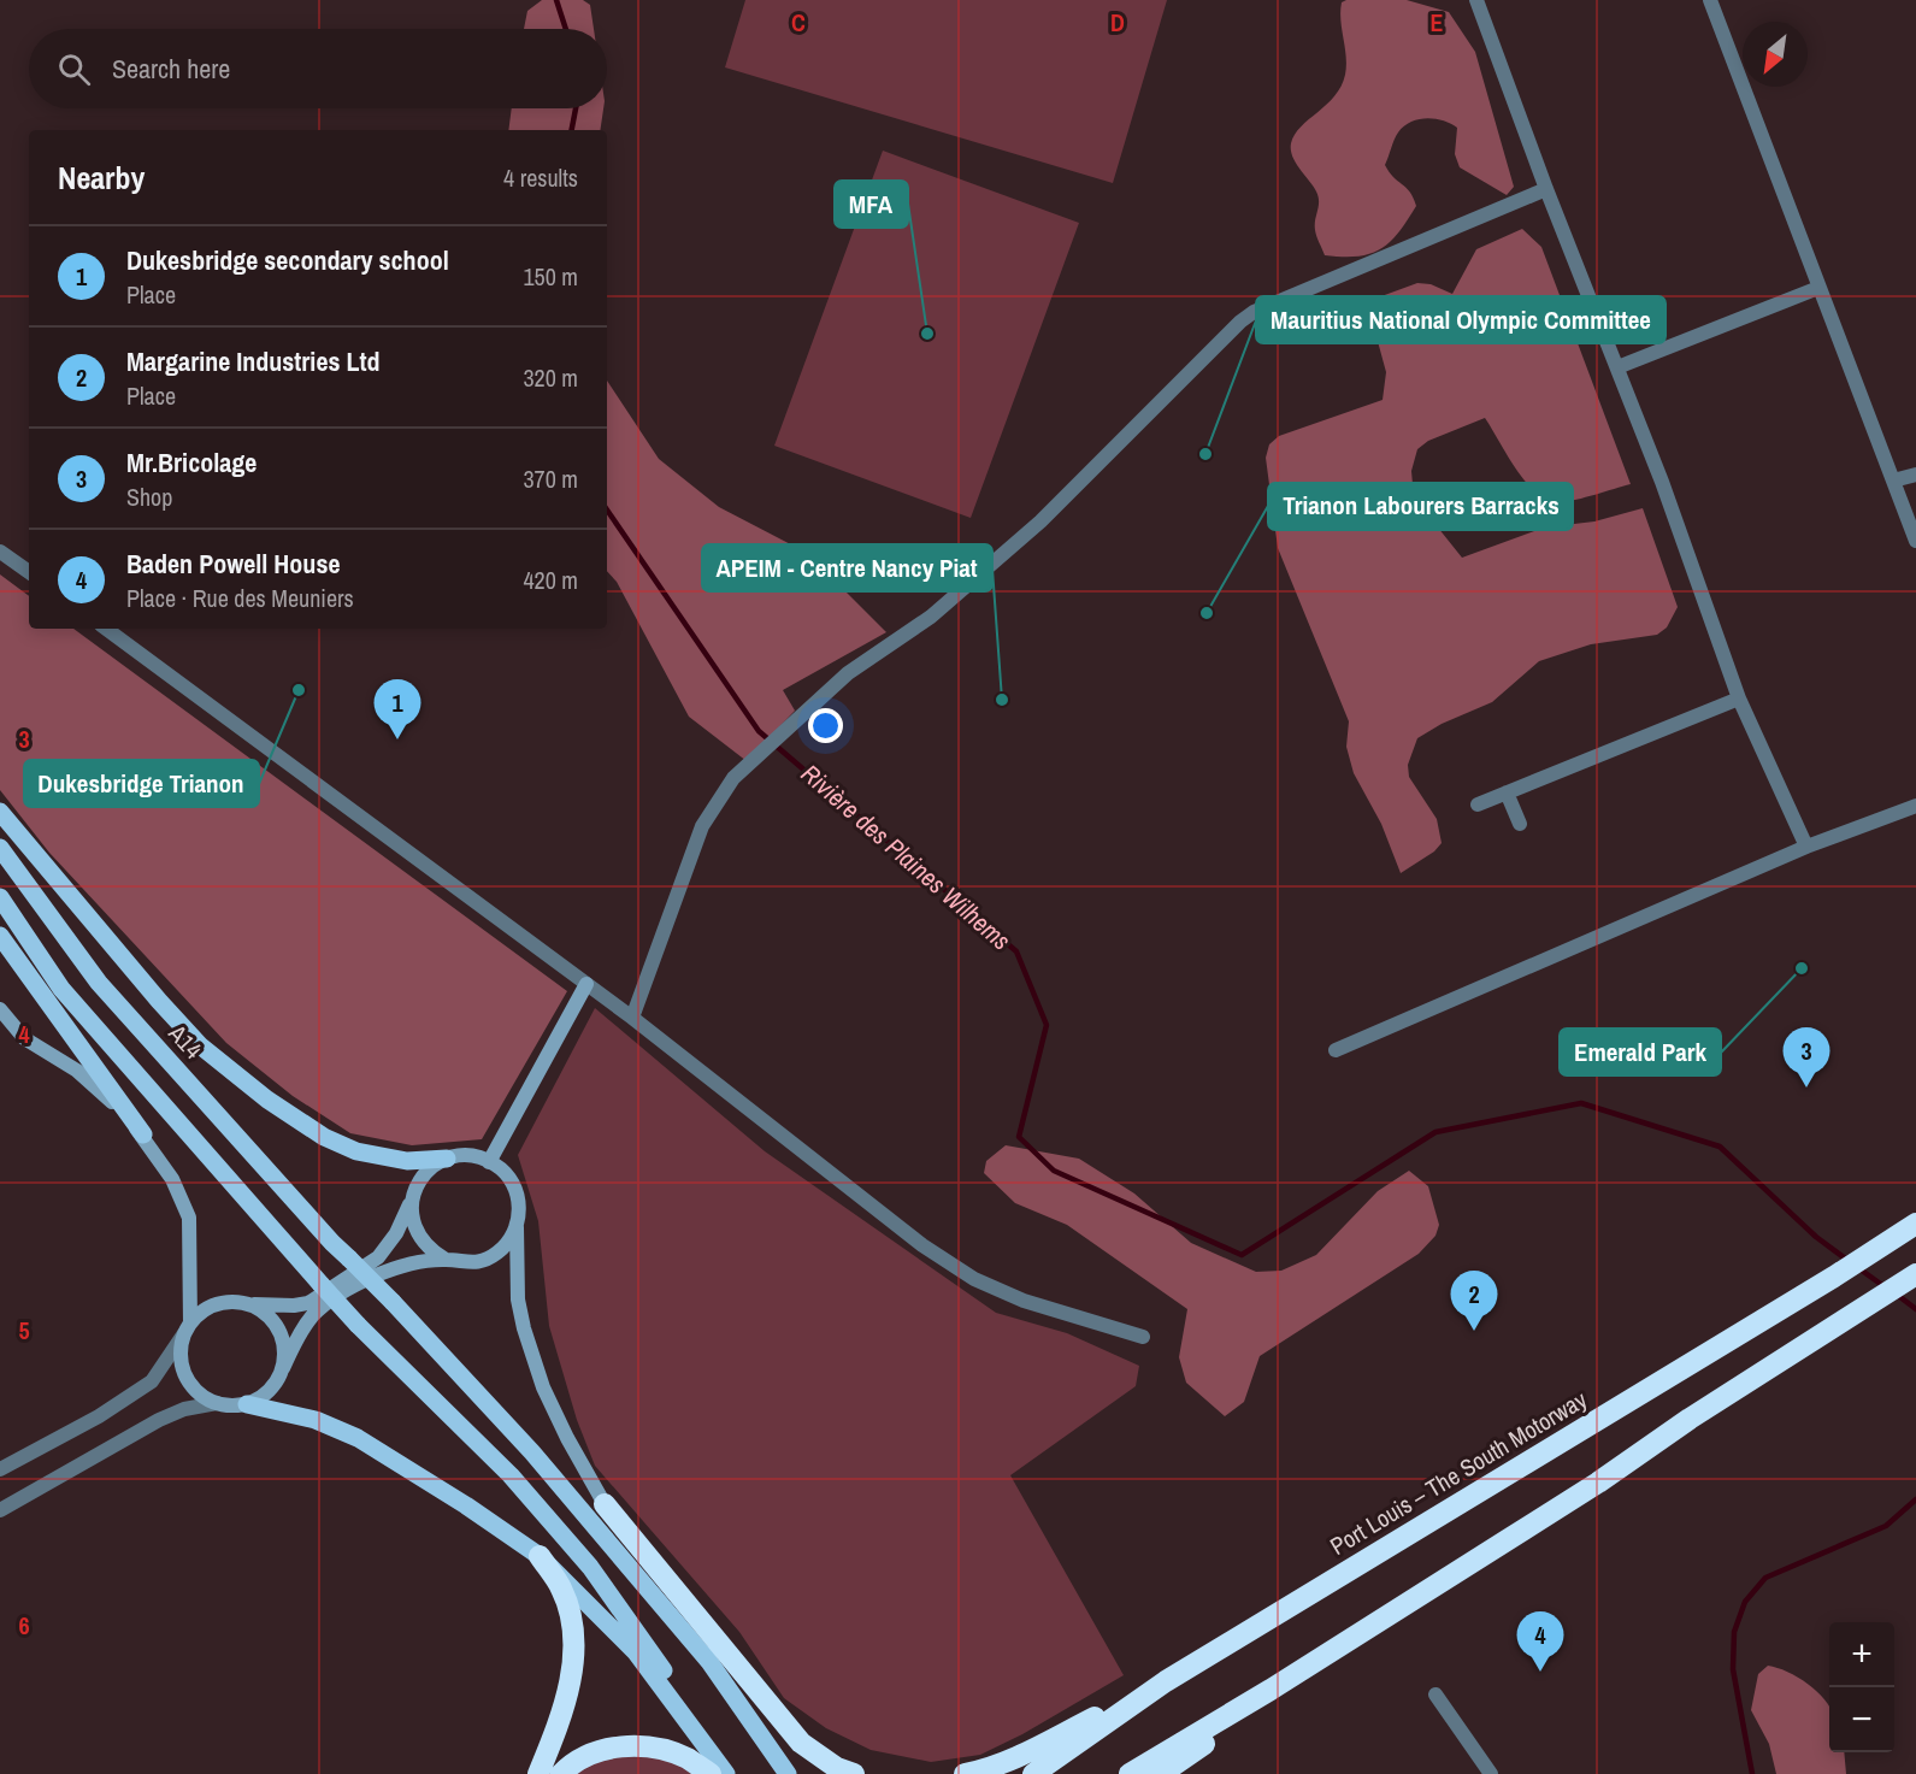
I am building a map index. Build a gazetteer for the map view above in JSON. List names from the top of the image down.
{
  "streets": {
    "highway": ["Port Louis – The South Motorway"],
    "main road": ["A14"]
  },
  "water": ["Rivière des Plaines Wilhems"],
  "places": [
    "MFA",
    "Mauritius National Olympic Committee",
    "Trianon Labourers Barracks",
    "Dukesbridge Trianon",
    "APEIM - Centre Nancy Piat",
    "Emerald Park"
  ],
  "north": "bottom left",
  "page": {
    "search": "Search here",
    "heading": ["Nearby", "4 results"],
    "list": [
      {
        "mark": "1",
        "name": "Dukesbridge secondary school",
        "note": "Place",
        "value": "150 m"
      },
      {
        "mark": "2",
        "name": "Margarine Industries Ltd",
        "note": "Place",
        "value": "320 m"
      },
      {
        "mark": "3",
        "name": "Mr.Bricolage",
        "note": "Shop",
        "value": "370 m"
      },
      {
        "mark": "4",
        "name": "Baden Powell House",
        "note": "Place · Rue des Meuniers",
        "value": "420 m"
      }
    ],
    "pins": [
      "1",
      "3",
      "2",
      "4"
    ],
    "map_buttons": ["+", "−"]
  },
  "grid": {
    "columns": ["C", "D", "E"],
    "rows": [
      "3",
      "4",
      "5",
      "6"
    ]
  }
}
